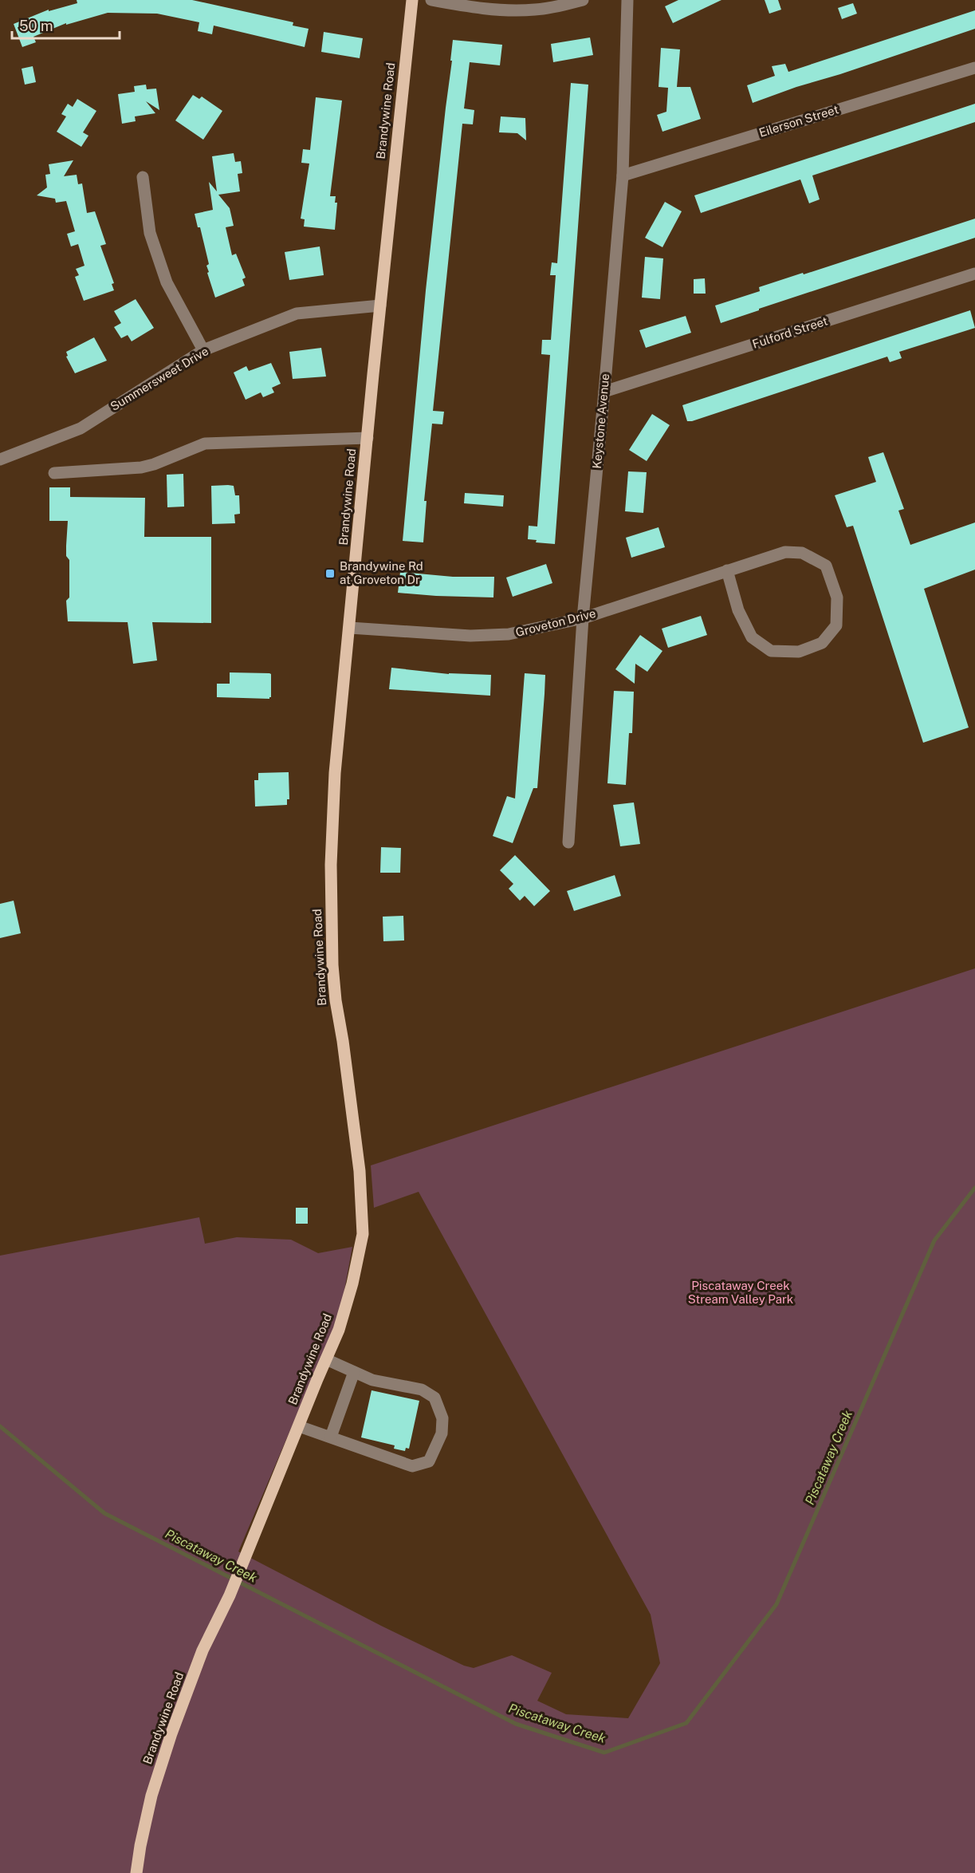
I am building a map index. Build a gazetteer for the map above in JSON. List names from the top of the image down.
{
  "streets": {
    "main road": ["Brandywine Road"],
    "street": [
      "Eilerson Street",
      "Fulford Street",
      "Summersweet Drive",
      "Keystone Avenue",
      "Groveton Drive"
    ]
  },
  "crossings": [
    ["Brandywine Road", "Summersweet Drive"],
    ["Brandywine Road", "Groveton Drive"],
    ["Eilerson Street", "Keystone Avenue"],
    ["Fulford Street", "Keystone Avenue"],
    ["Keystone Avenue", "Groveton Drive"]
  ],
  "water": ["Piscataway Creek"],
  "parks": ["Piscataway Creek Stream Valley Park"],
  "places": {
    "transit": ["Brandywine Rd at Groveton Dr"]
  },
  "scale_bar": "50 m"
}
